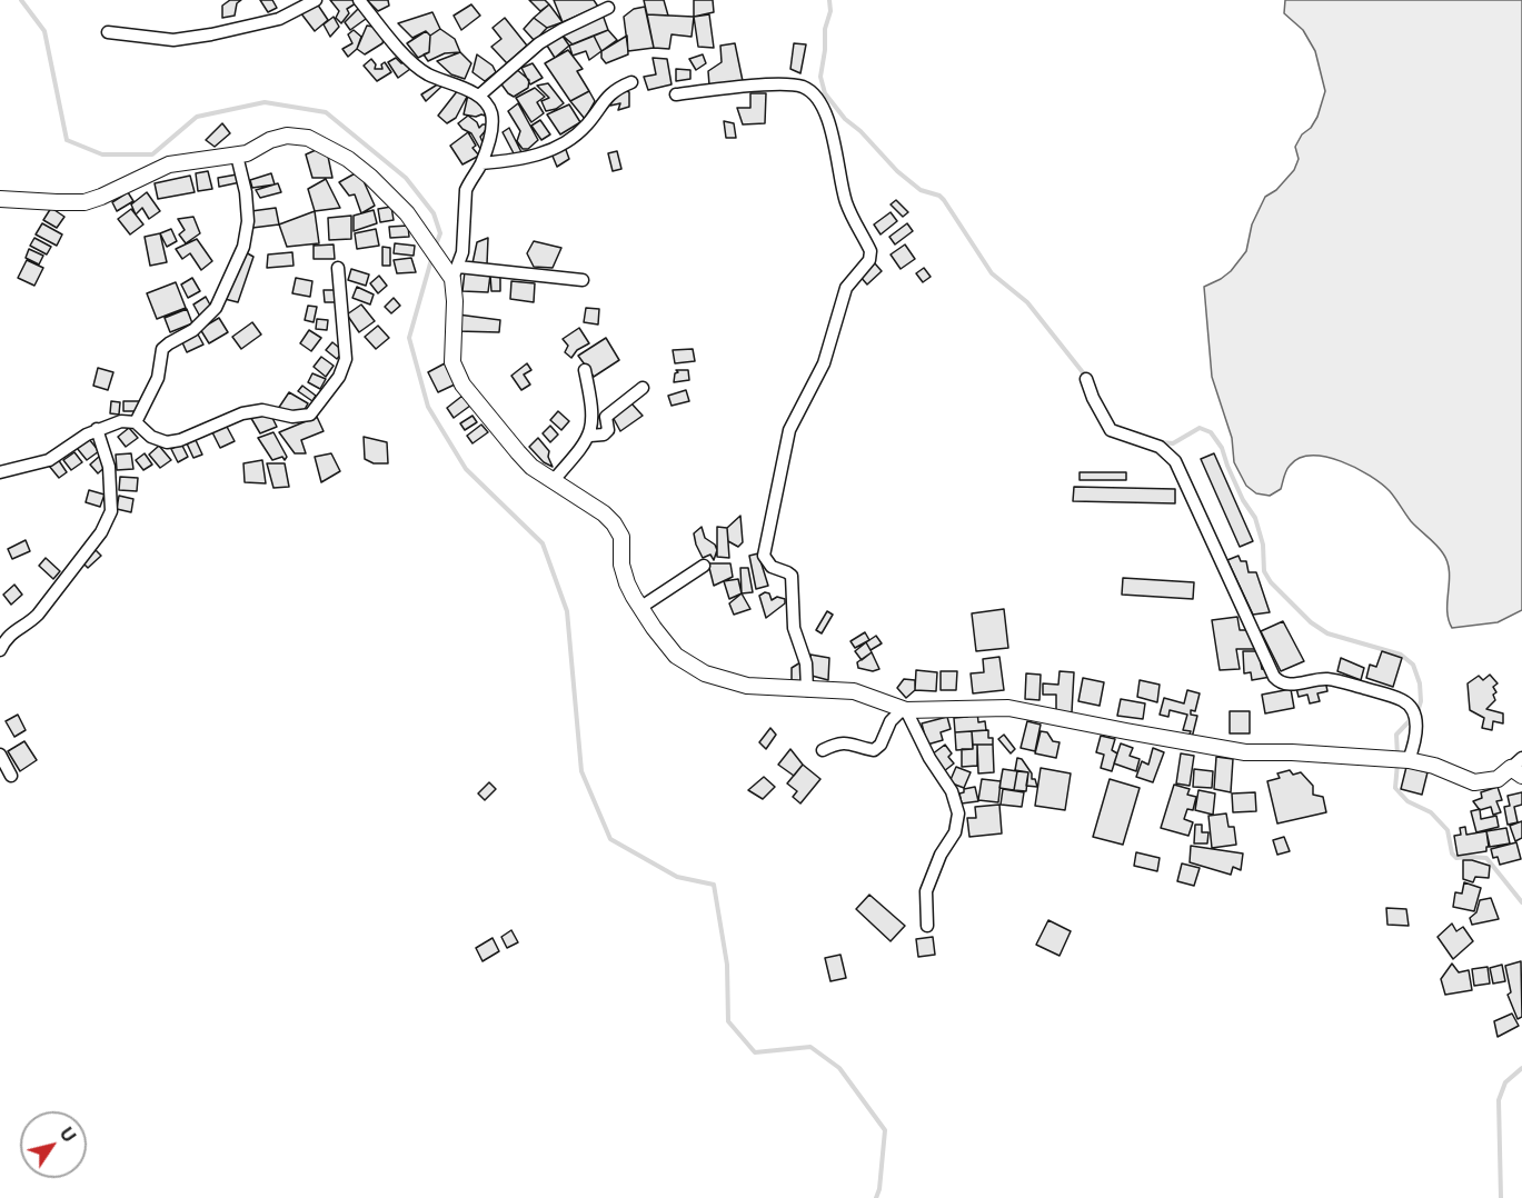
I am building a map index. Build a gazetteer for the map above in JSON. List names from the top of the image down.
{
  "north": "top right"
}
